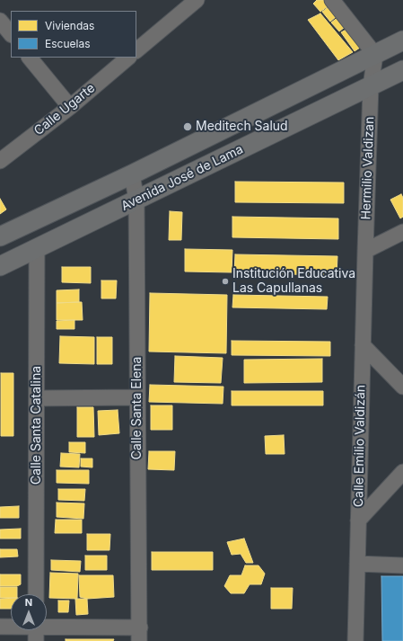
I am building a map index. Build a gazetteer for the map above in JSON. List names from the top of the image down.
{
  "streets": {
    "main road": ["Avenida José de Lama"],
    "street": [
      "Calle Ugarte",
      "Hermilio Valdizan",
      "Calle Santa Elena",
      "Calle Santa Catalina",
      "Calle Emilio Valdizán"
    ]
  },
  "crossings": [
    ["Hermilio Valdizan", "Avenida José de Lama"],
    ["Hermilio Valdizan", "Calle Emilio Valdizán"],
    ["Avenida José de Lama", "Calle Santa Elena"],
    ["Avenida José de Lama", "Calle Santa Catalina"]
  ],
  "places": ["Meditech Salud", "Institución Educativa Las Capullanas"],
  "legend": ["Viviendas", "Escuelas"],
  "north": "top"
}
